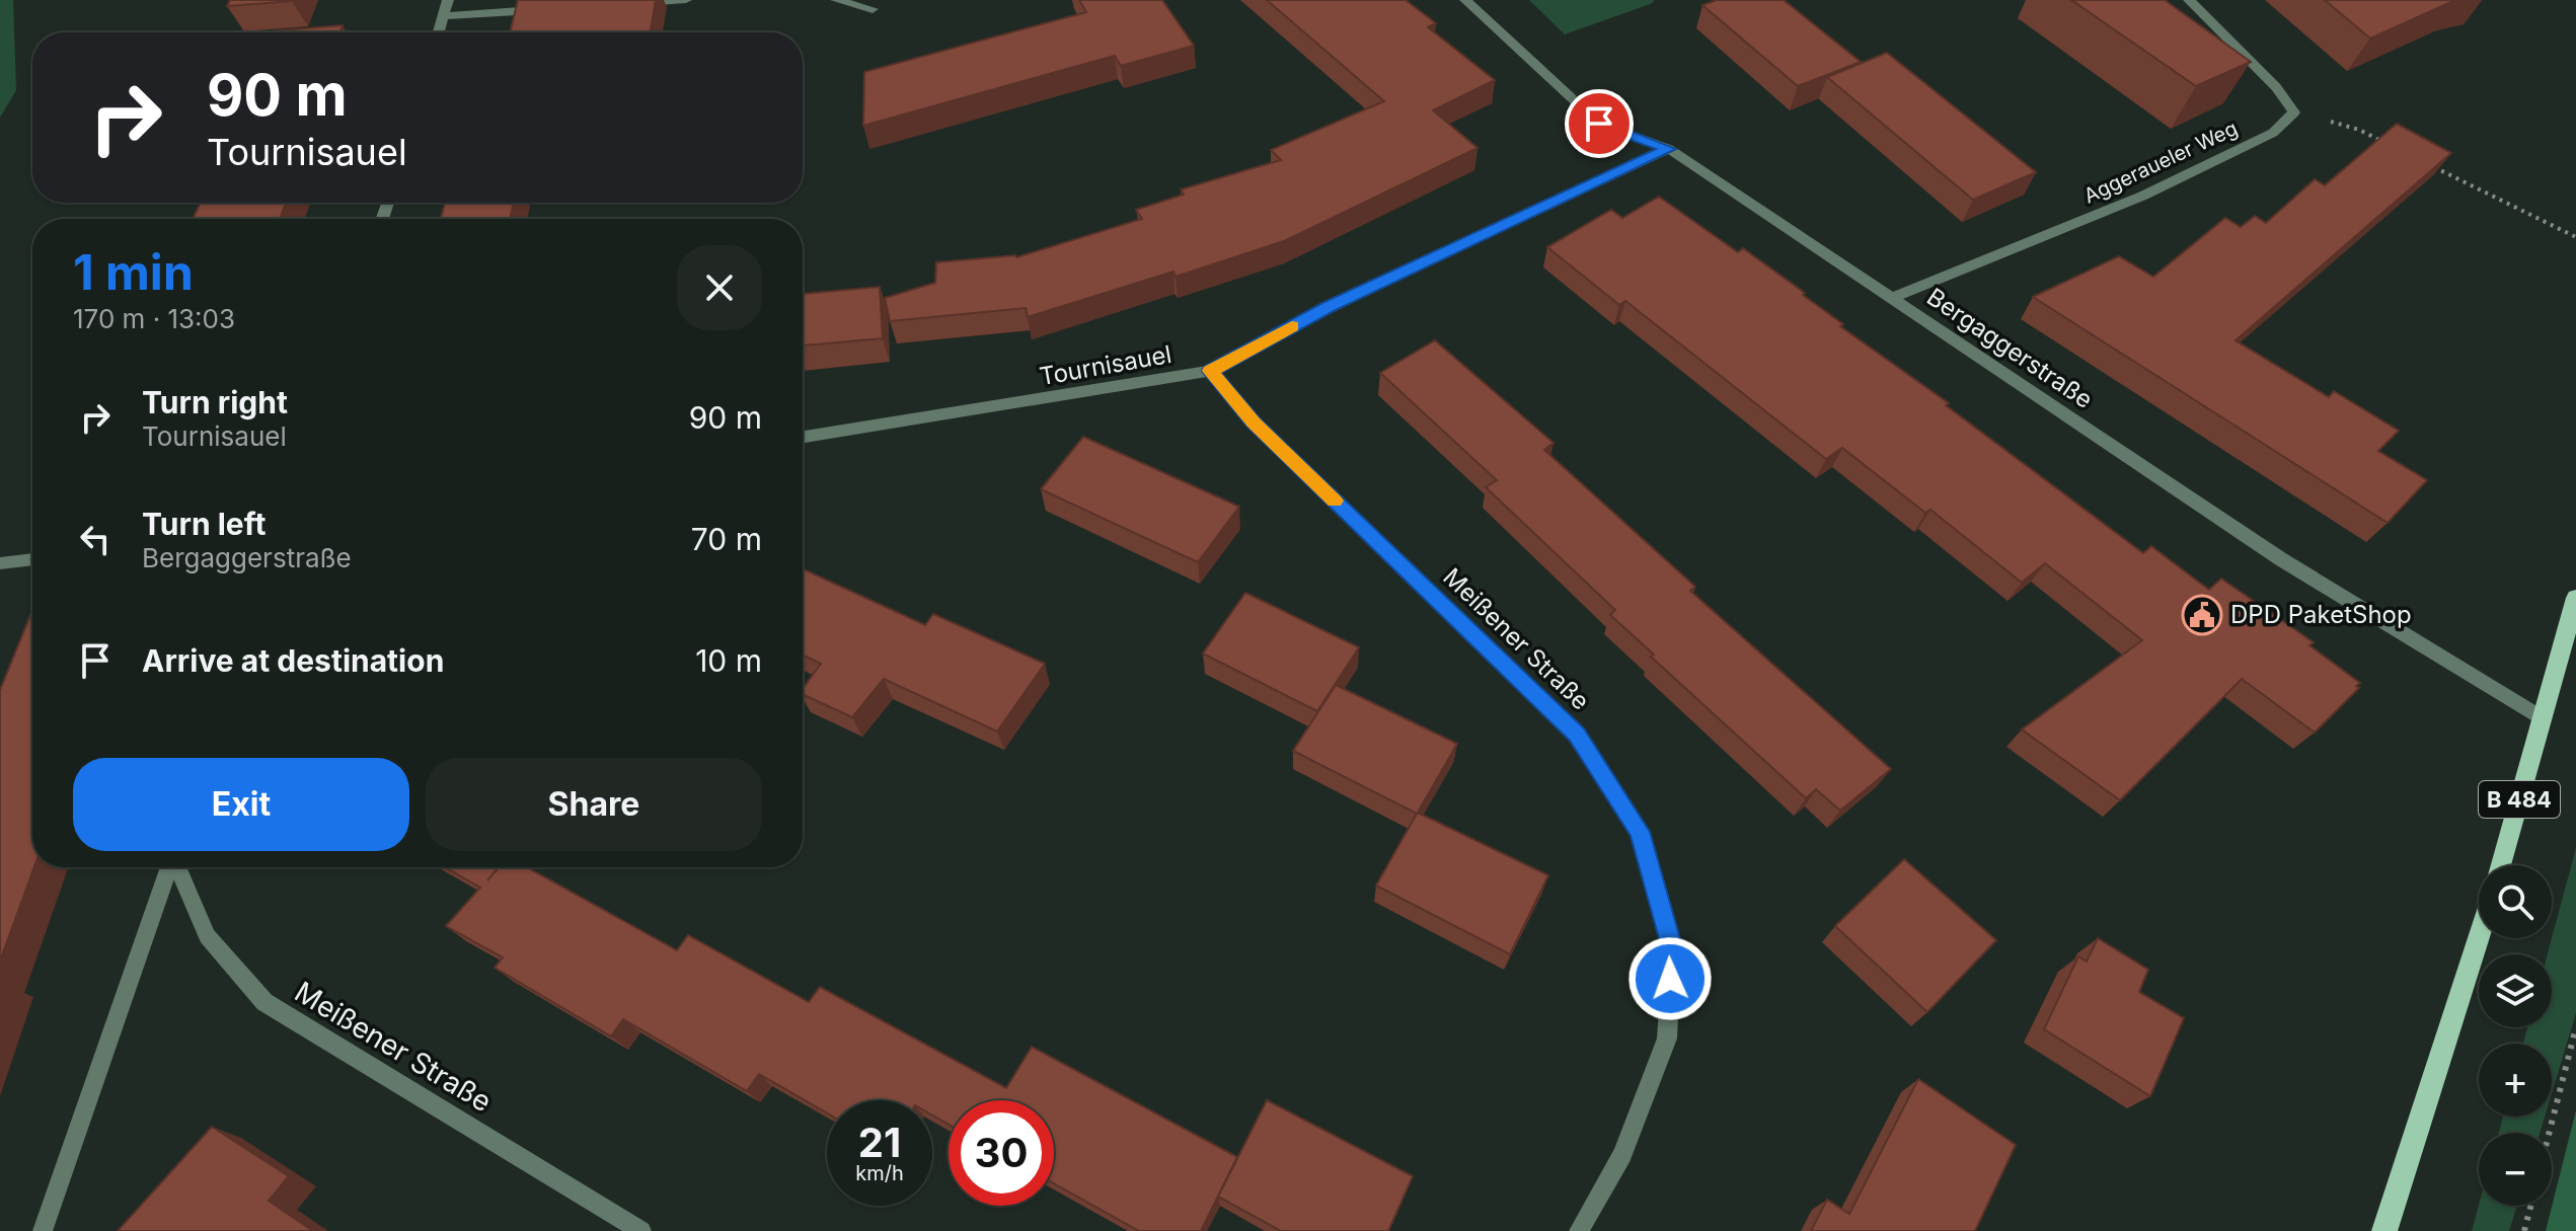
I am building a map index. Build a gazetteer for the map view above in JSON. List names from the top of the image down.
{
  "streets": {
    "main road": ["B 484"],
    "street": [
      "Aggeraueler Weg",
      "Bergaggerstraße",
      "Tournisauel",
      "Meißener Straße"
    ]
  },
  "crossings": [
    ["Aggeraueler Weg", "Bergaggerstraße"],
    ["Bergaggerstraße", "Tournisauel"],
    ["Bergaggerstraße", "B 484"],
    ["Tournisauel", "Meißener Straße"]
  ],
  "places": {
    "public building": ["DPD PaketShop"]
  },
  "page": {
    "turn": ["90 m", "Tournisauel"],
    "heading": ["1 min", "170 m · 13:03"],
    "list": [
      {
        "name": "Turn right",
        "note": "Tournisauel",
        "value": "90 m"
      },
      {
        "name": "Turn left",
        "note": "Bergaggerstraße",
        "value": "70 m"
      },
      {
        "name": "Arrive at destination",
        "value": "10 m"
      }
    ],
    "buttons": ["Exit", "Share"],
    "map_buttons": ["+", "−"],
    "speed": "21 km/h",
    "limit": "30"
  }
}
